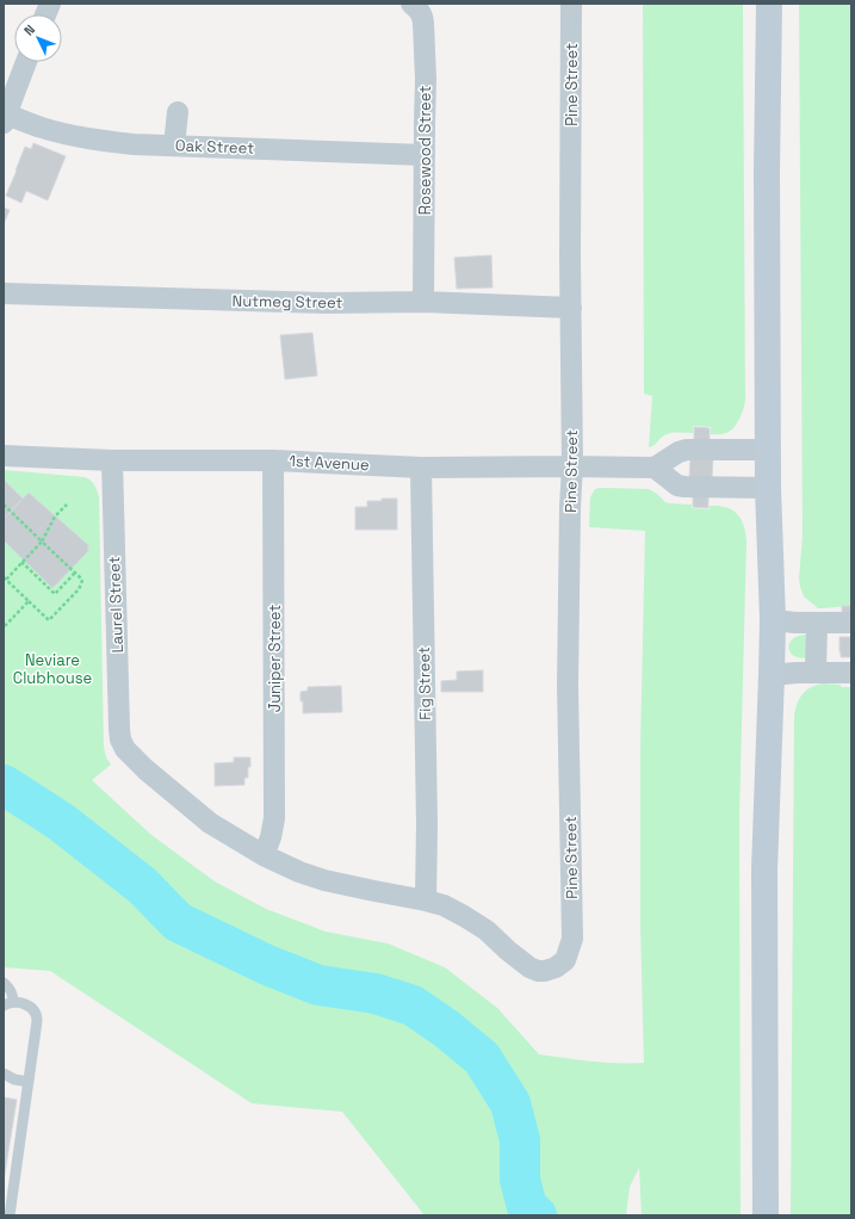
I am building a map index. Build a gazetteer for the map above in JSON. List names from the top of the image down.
{
  "streets": {
    "street": [
      "Pine Street",
      "Oak Street",
      "Rosewood Street",
      "Nutmeg Street",
      "1st Avenue",
      "Laurel Street",
      "Juniper Street",
      "Fig Street"
    ]
  },
  "crossings": [
    ["Pine Street", "Nutmeg Street"],
    ["Pine Street", "1st Avenue"],
    ["Pine Street", "Fig Street"],
    ["Oak Street", "Rosewood Street"],
    ["Rosewood Street", "Nutmeg Street"],
    ["1st Avenue", "Laurel Street"],
    ["1st Avenue", "Juniper Street"],
    ["1st Avenue", "Fig Street"],
    ["Laurel Street", "Juniper Street"]
  ],
  "parks": ["Neviare Clubhouse"],
  "north": "top left"
}
